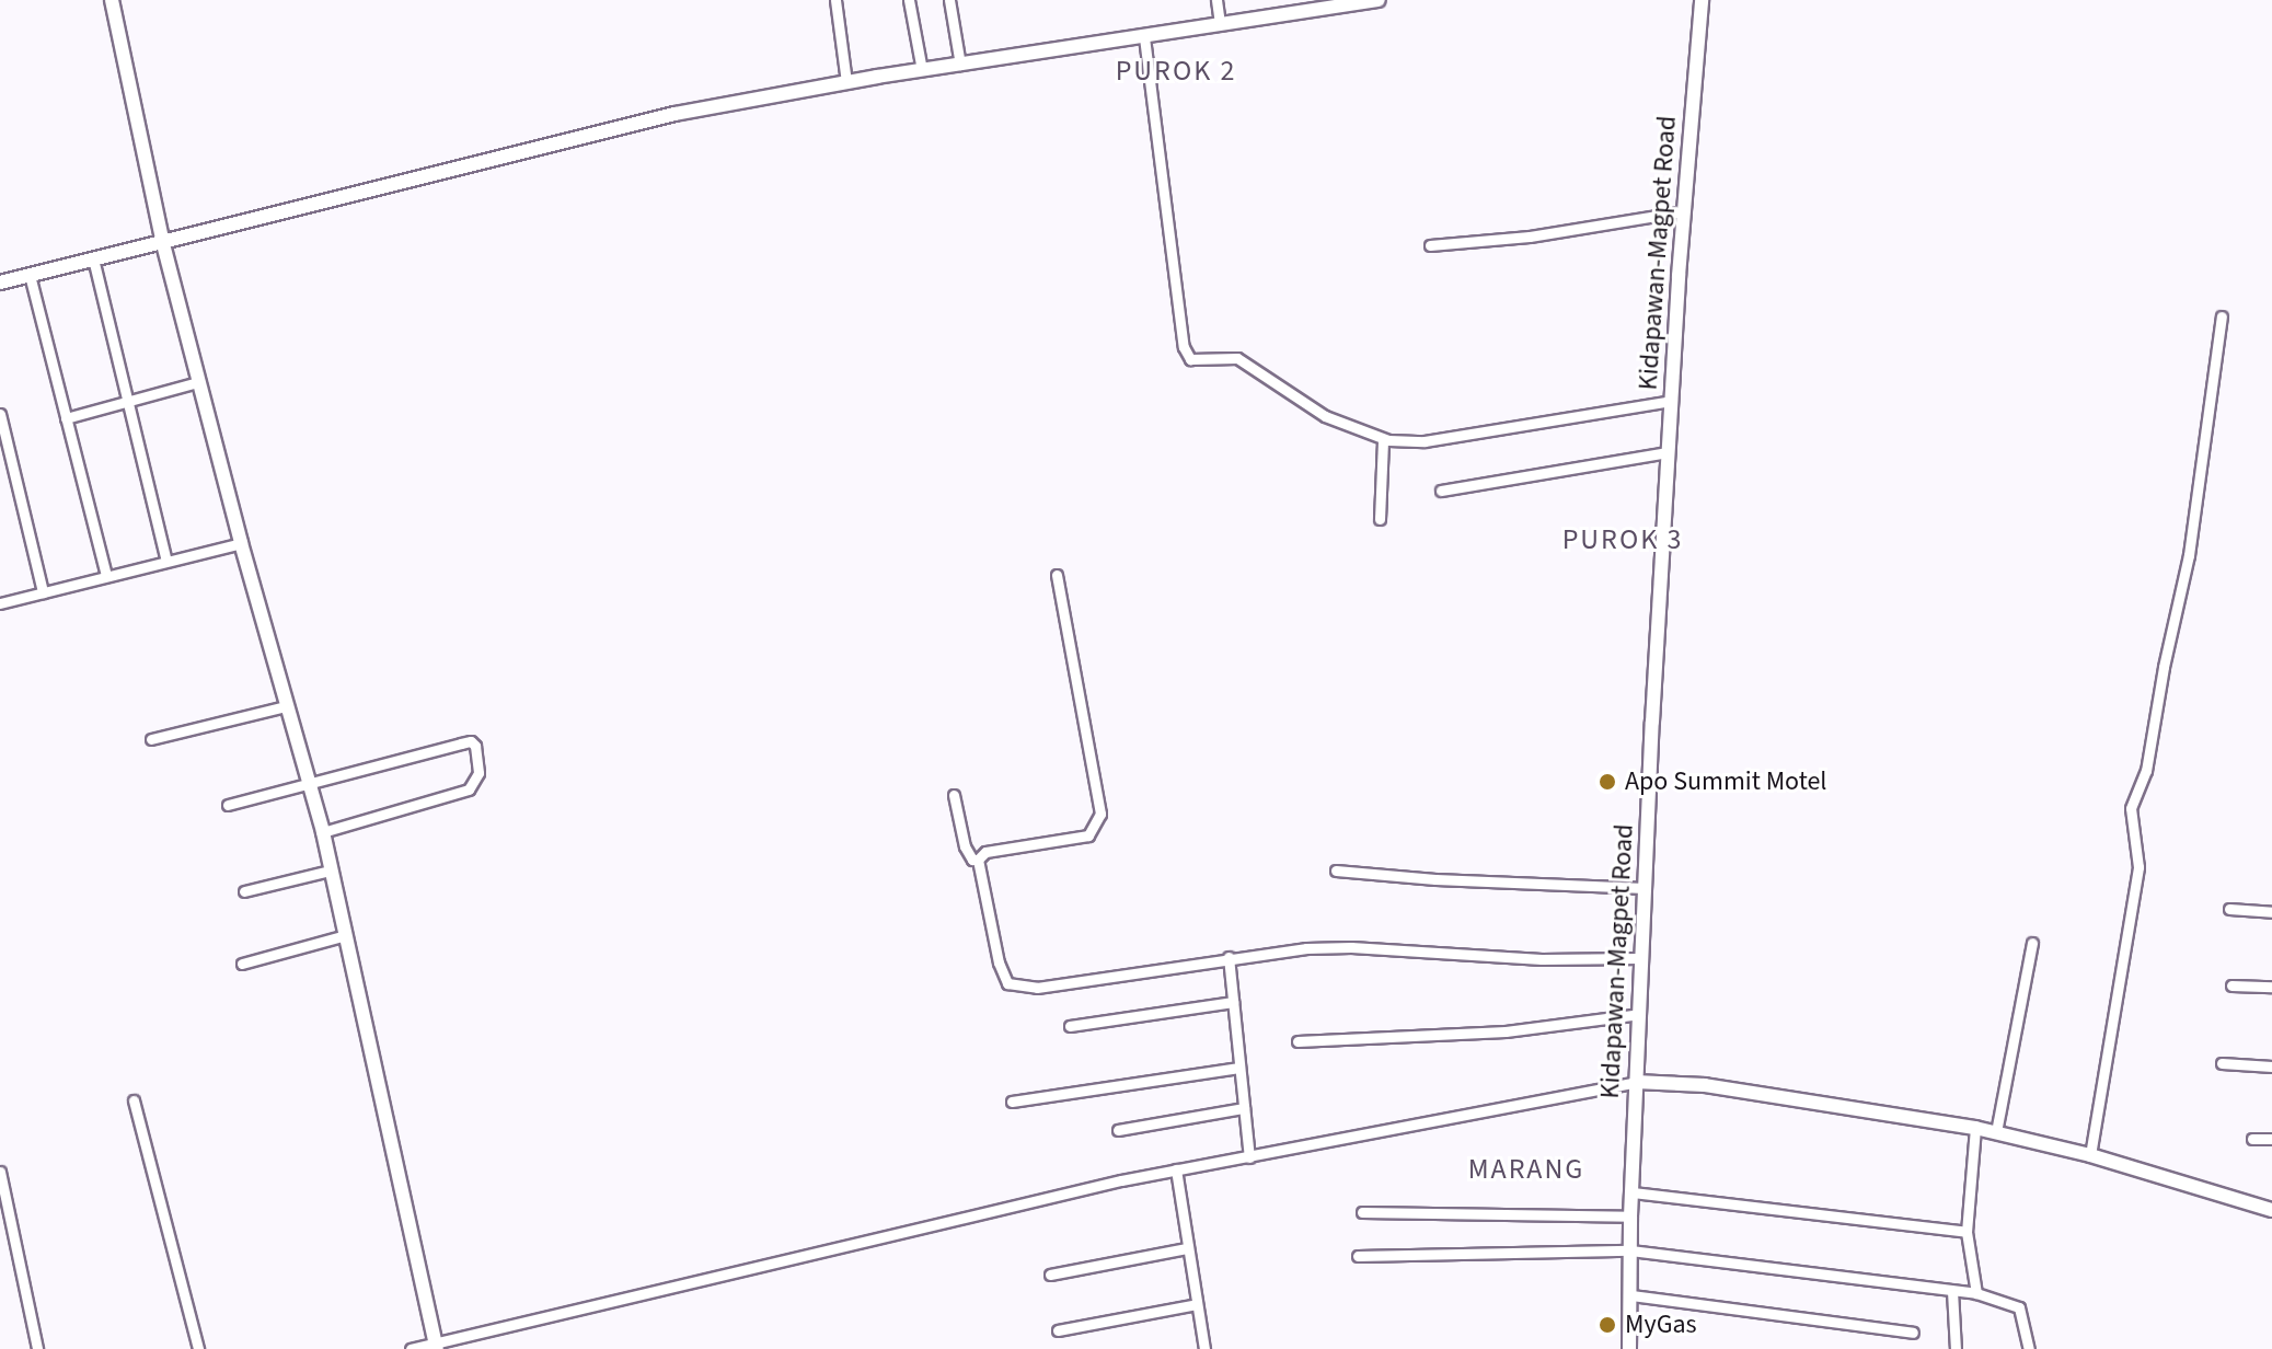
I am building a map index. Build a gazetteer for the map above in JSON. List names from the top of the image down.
{
  "streets": {
    "street": ["Kidapawan-Magpet Road"]
  },
  "districts": ["PUROK 2", "PUROK 3", "MARANG"],
  "places": ["Apo Summit Motel", "MyGas"]
}
